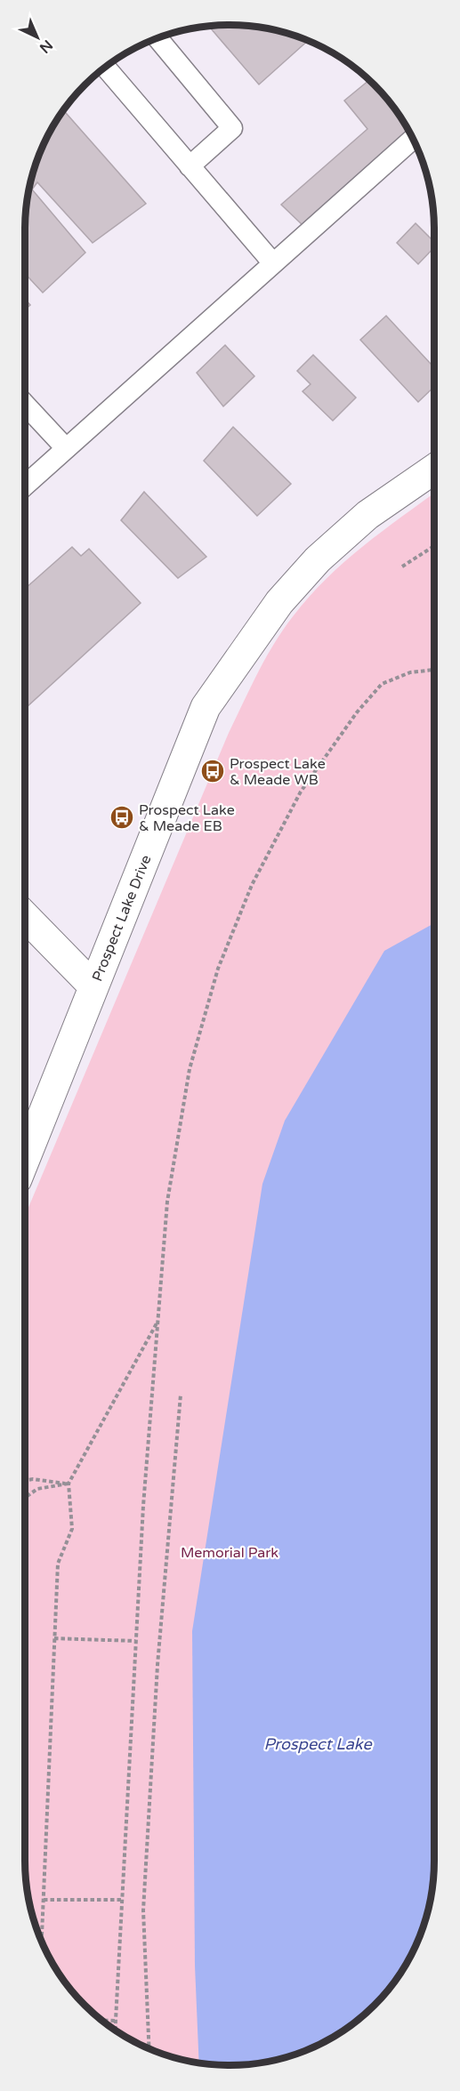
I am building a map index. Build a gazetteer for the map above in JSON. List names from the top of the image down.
{
  "streets": {
    "street": ["Prospect Lake Drive"]
  },
  "water": ["Prospect Lake"],
  "parks": ["Memorial Park"],
  "places": {
    "bus stop": ["Prospect Lake & Meade WB", "Prospect Lake & Meade EB"]
  },
  "north": "bottom right"
}
